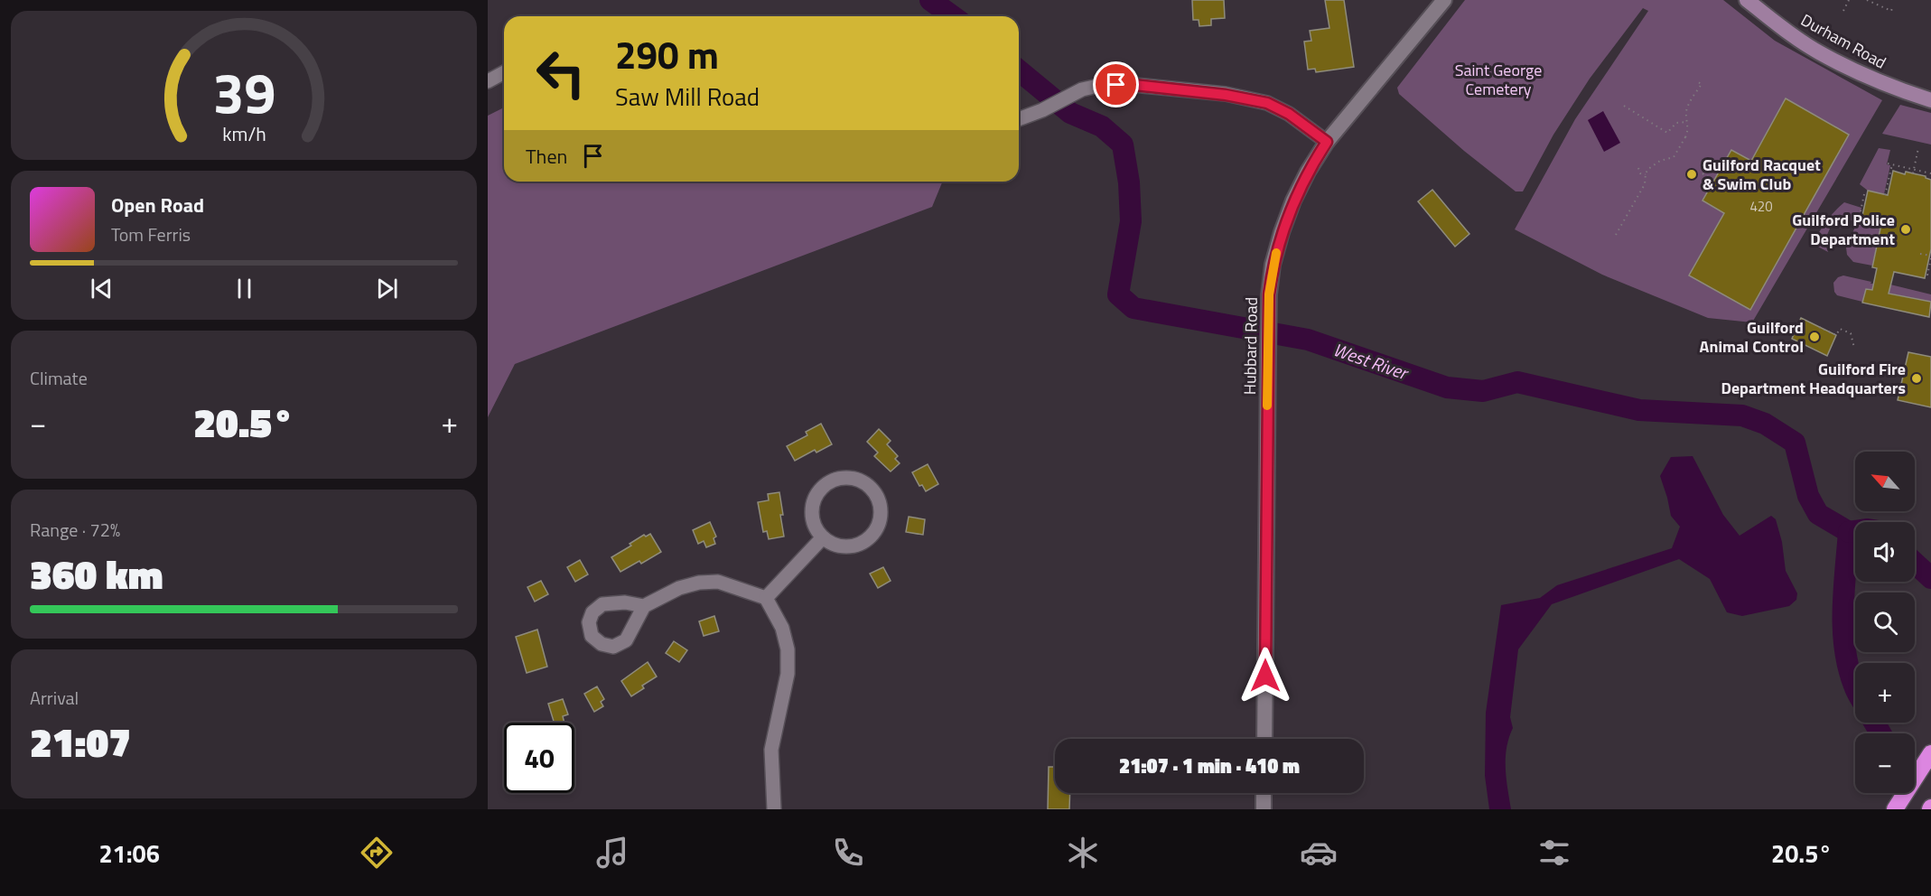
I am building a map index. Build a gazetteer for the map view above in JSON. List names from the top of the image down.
{
  "streets": {
    "main road": ["Durham Road"],
    "street": ["Hubbard Road"]
  },
  "water": ["West River"],
  "parks": ["Saint George Cemetery"],
  "places": [
    "Guilford Racquet & Swim Club",
    "Guilford Police Department",
    "Guilford Animal Control",
    "Guilford Fire Department Headquarters"
  ],
  "house_numbers": ["420"],
  "north": "top left",
  "page": {
    "turn": ["290 m", "Saw Mill Road"],
    "then": "Then",
    "song": ["Open Road", "Tom Ferris"],
    "tile": [
      "Climate",
      ["Range · 72%", "360 km"],
      ["Arrival", "21:07"]
    ],
    "heat": ["−", "20.5°", "+"],
    "map_buttons": ["+", "−"],
    "limit": "40",
    "trip": "21:07 · 1 min · 410 m",
    "tabs": ["21:06", "20.5°"],
    "gauge": ["39", "km/h"]
  }
}
